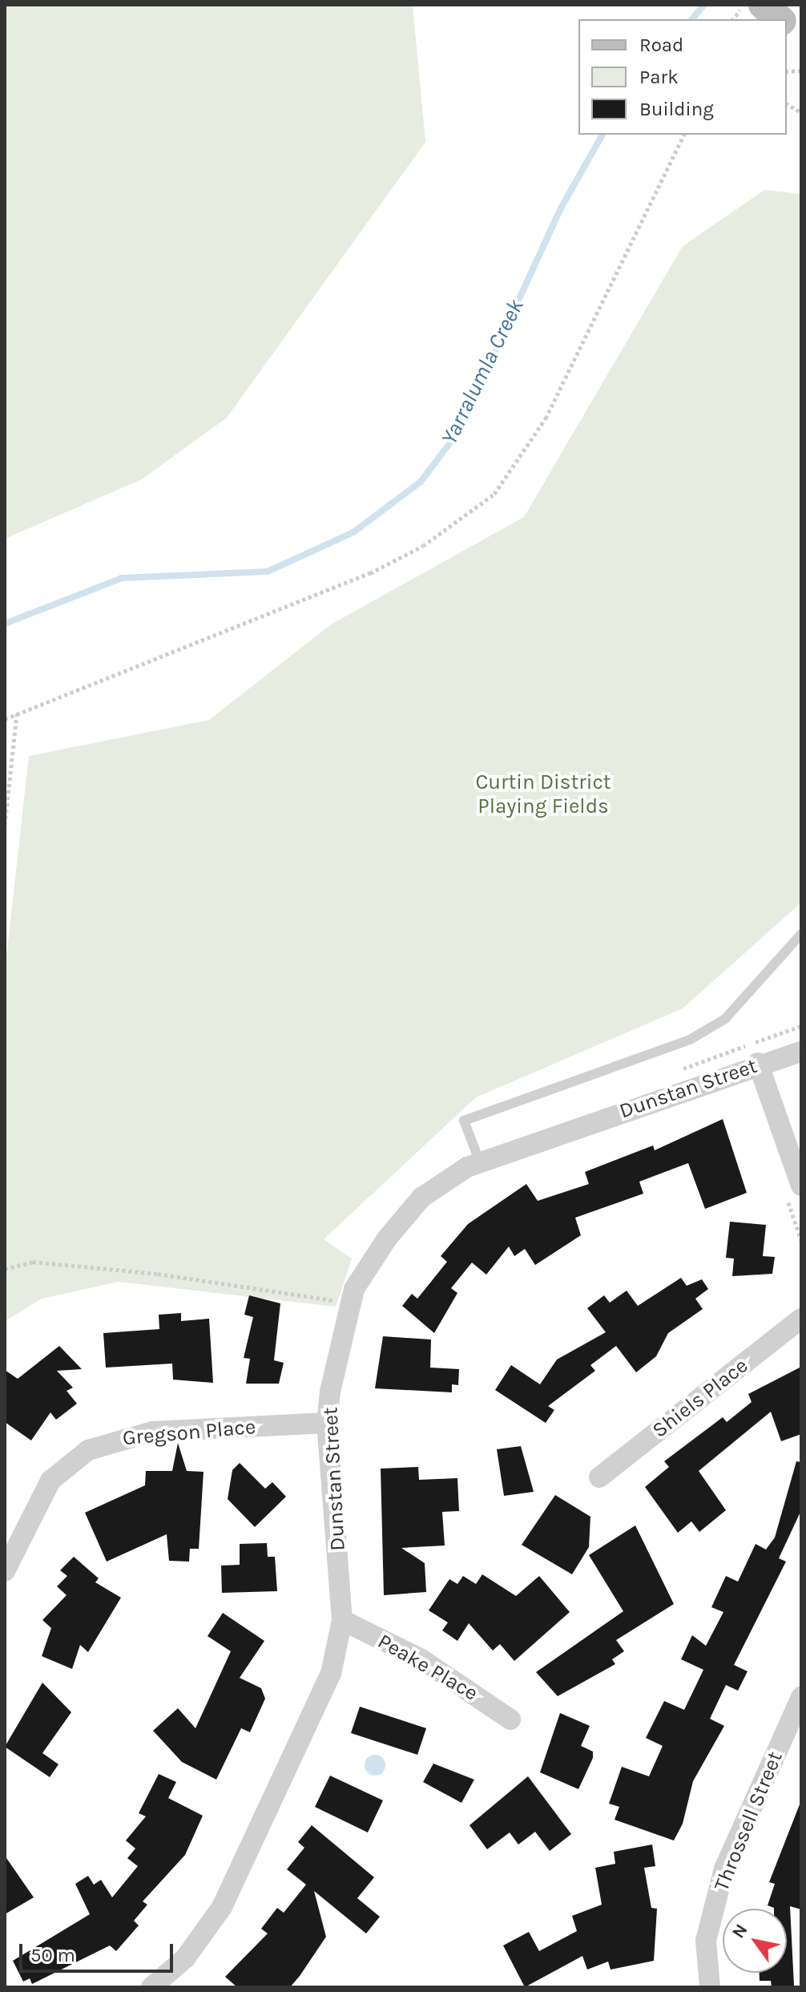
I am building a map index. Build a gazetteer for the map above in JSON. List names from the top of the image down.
{
  "streets": {
    "street": [
      "Dunstan Street",
      "Shiels Place",
      "Gregson Place",
      "Peake Place",
      "Throssell Street"
    ]
  },
  "crossings": [
    ["Dunstan Street", "Gregson Place"],
    ["Dunstan Street", "Peake Place"]
  ],
  "water": ["Yarralumla Creek"],
  "parks": ["Curtin District Playing Fields"],
  "legend": ["Road", "Park", "Building"],
  "scale_bar": "50 m",
  "north": "top left"
}
